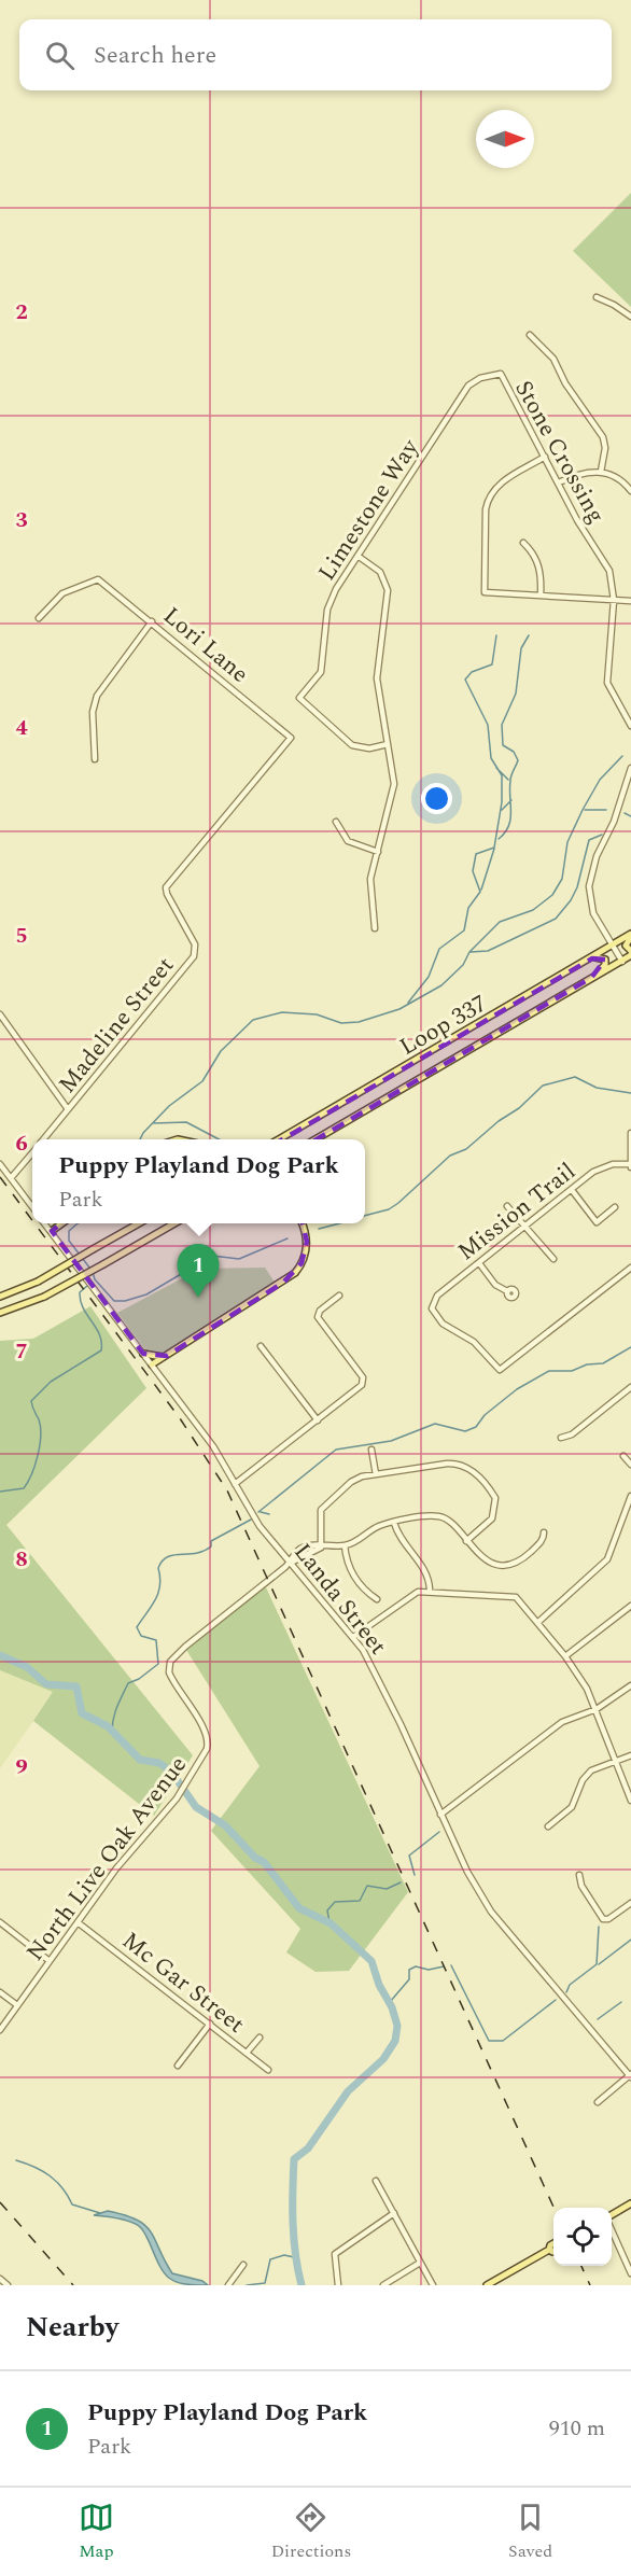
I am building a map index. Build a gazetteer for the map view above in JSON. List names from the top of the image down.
{
  "streets": {
    "main road": ["Loop 337"],
    "street": [
      "Stone Crossing",
      "Limestone Way",
      "Lori Lane",
      "Madeline Street",
      "Mission Trail",
      "Landa Street",
      "North Live Oak Avenue",
      "Mc Gar Street"
    ]
  },
  "crossings": [
    ["Stone Crossing", "Limestone Way"],
    ["Lori Lane", "Madeline Street"],
    ["Landa Street", "North Live Oak Avenue"],
    ["North Live Oak Avenue", "Mc Gar Street"]
  ],
  "north": "right",
  "page": {
    "search": "Search here",
    "popup": ["Puppy Playland Dog Park", "Park"],
    "pins": "1",
    "heading": "Nearby",
    "list": [
      {
        "mark": "1",
        "name": "Puppy Playland Dog Park",
        "note": "Park",
        "value": "910 m"
      }
    ],
    "nav": ["Map", "Directions", "Saved"]
  },
  "grid": {
    "rows": [
      "2",
      "3",
      "4",
      "5",
      "6",
      "7",
      "8",
      "9"
    ]
  }
}
